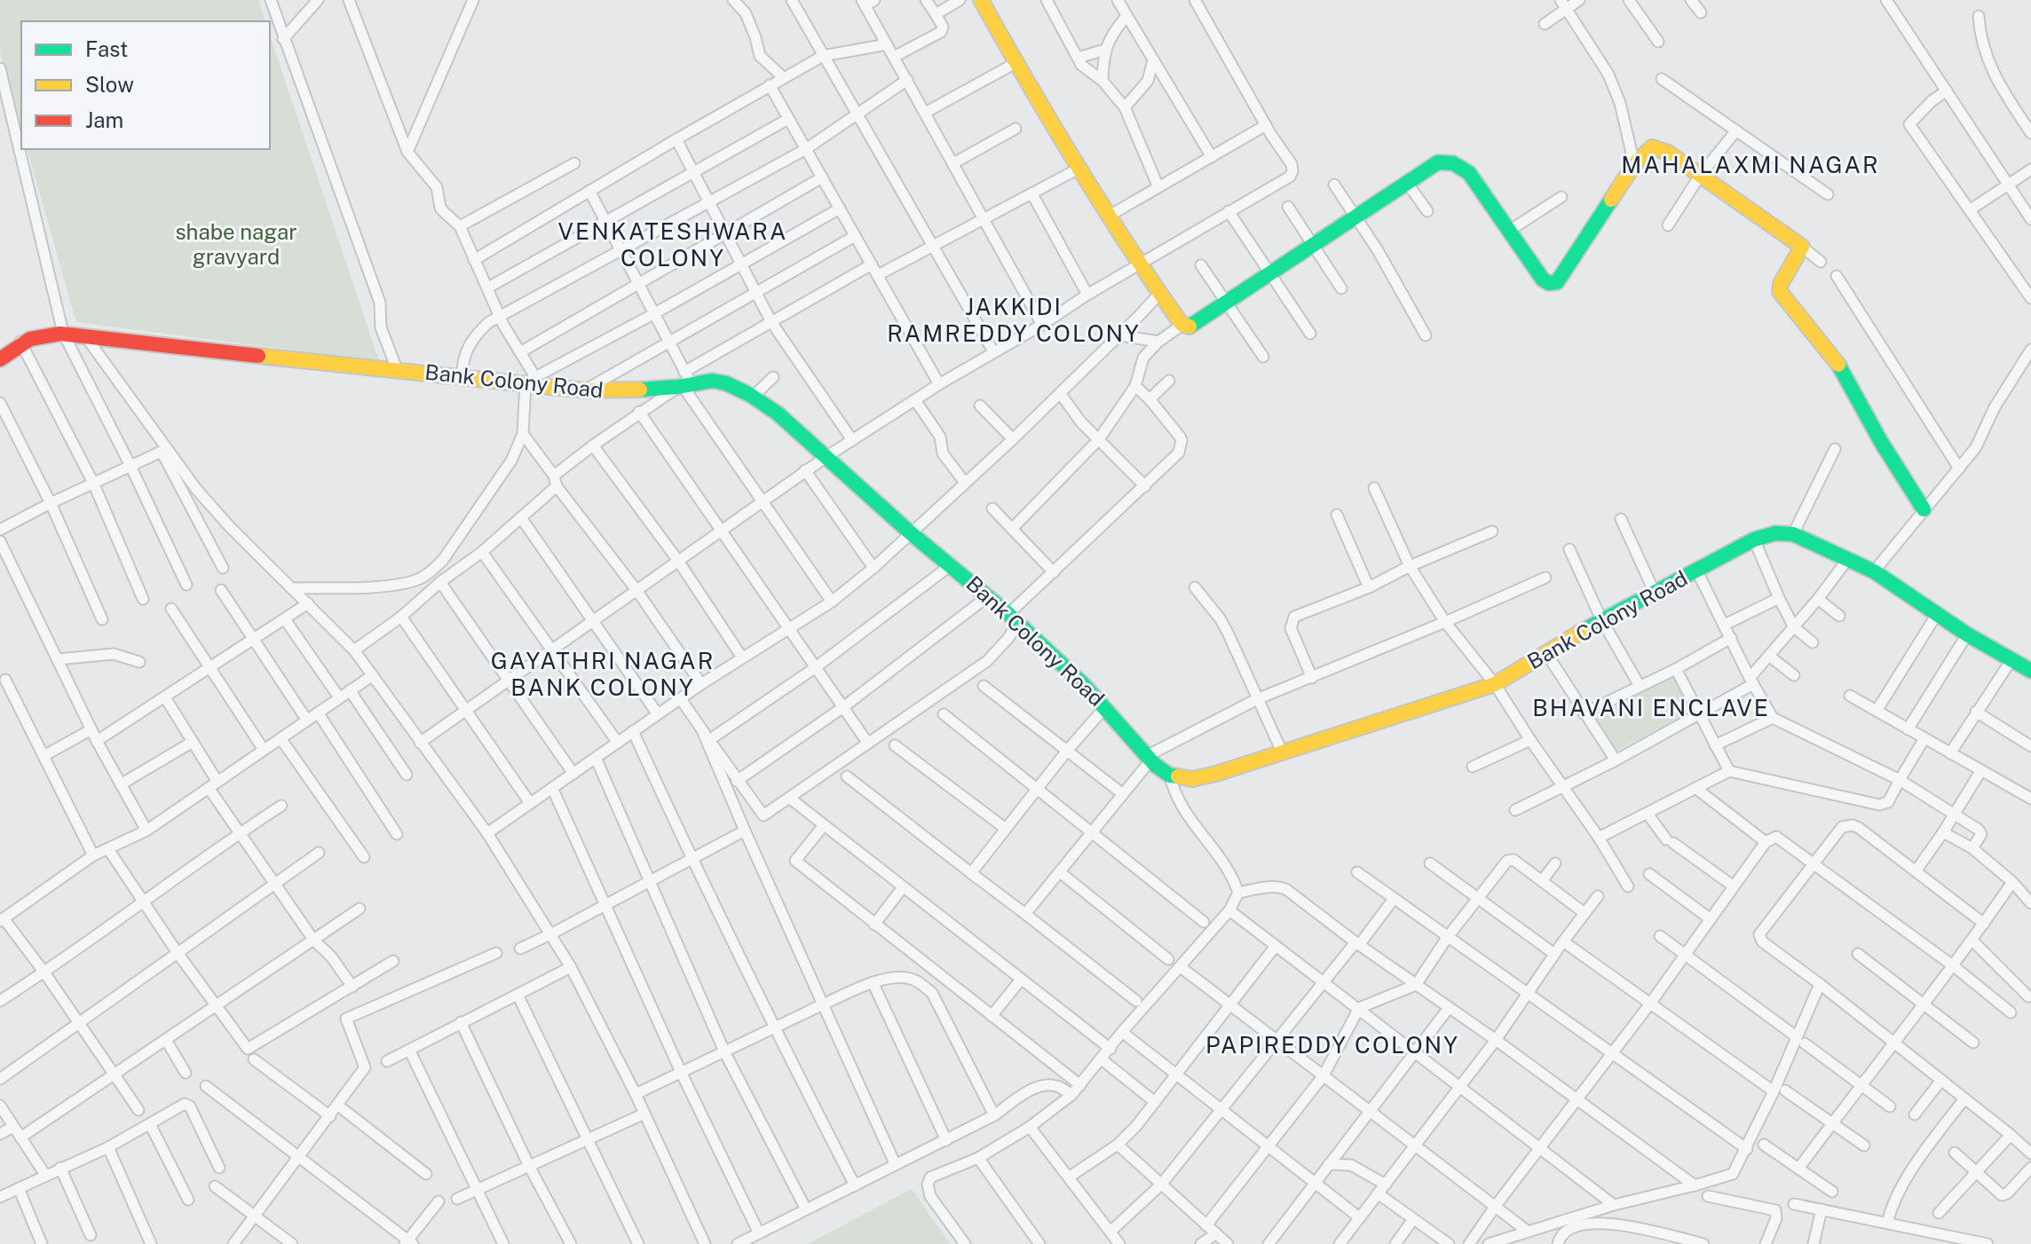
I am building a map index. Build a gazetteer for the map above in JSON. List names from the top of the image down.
{
  "streets": {
    "street": ["Bank Colony Road"]
  },
  "districts": [
    "MAHALAXMI NAGAR",
    "VENKATESHWARA COLONY",
    "JAKKIDI RAMREDDY COLONY",
    "GAYATHRI NAGAR BANK COLONY",
    "BHAVANI ENCLAVE",
    "PAPIREDDY COLONY"
  ],
  "parks": ["shabe nagar gravyard"],
  "legend": ["Fast", "Slow", "Jam"]
}
